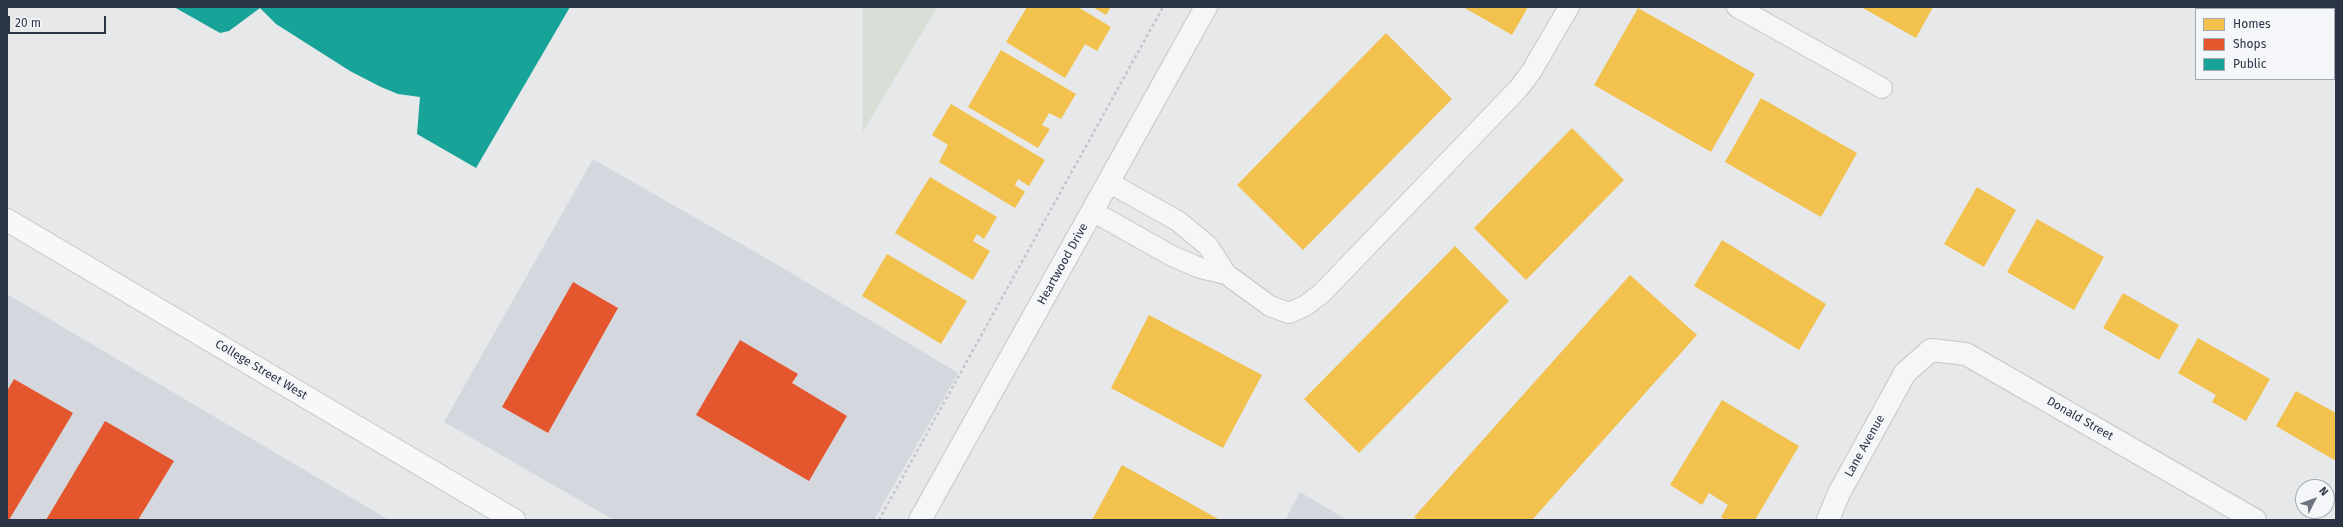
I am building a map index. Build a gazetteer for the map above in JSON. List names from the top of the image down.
{
  "streets": {
    "main road": ["College Street West"],
    "street": ["Heartwood Drive", "Donald Street", "Lane Avenue"]
  },
  "crossings": [
    ["Donald Street", "Lane Avenue"]
  ],
  "legend": ["Homes", "Shops", "Public"],
  "scale_bar": "20 m",
  "north": "top right"
}
